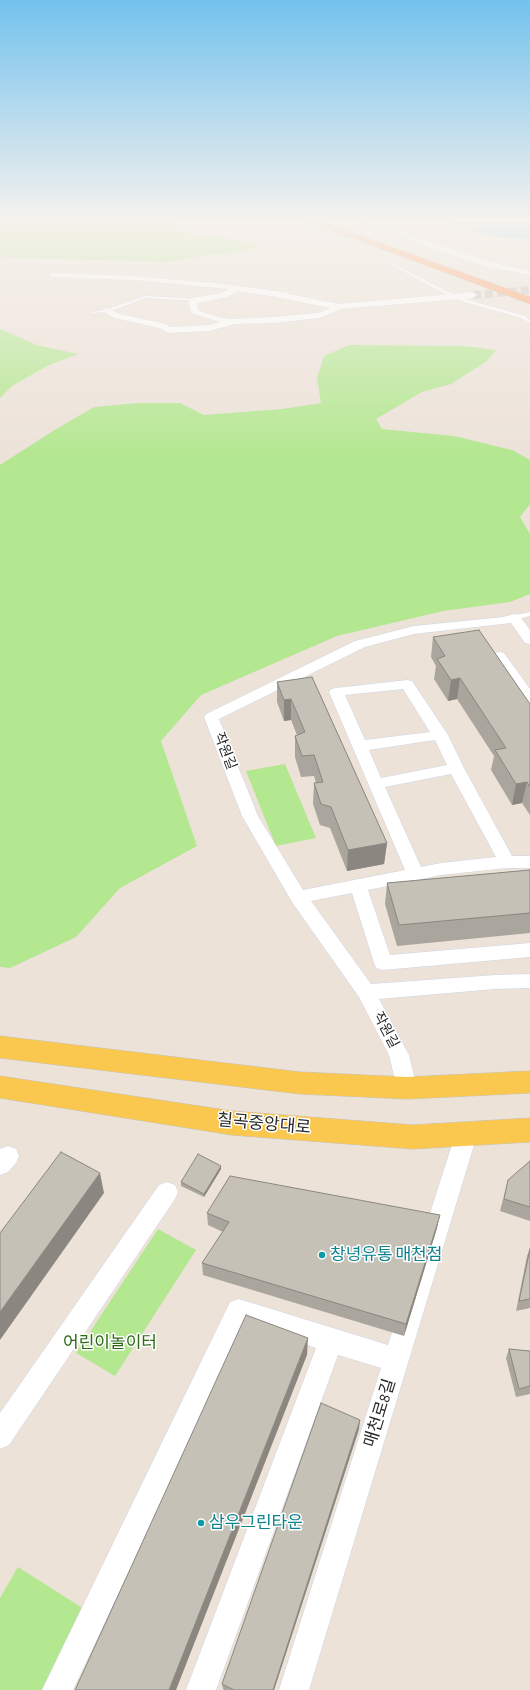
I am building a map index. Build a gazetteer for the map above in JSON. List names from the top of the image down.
{
  "streets": {
    "main road": ["칠곡중앙대로"],
    "street": ["작원길", "매천로8길"]
  },
  "crossings": [
    ["칠곡중앙대로", "매천로8길"]
  ],
  "parks": ["어린이놀이터"],
  "places": ["창녕유통 매천점", "삼우그린타운"]
}
